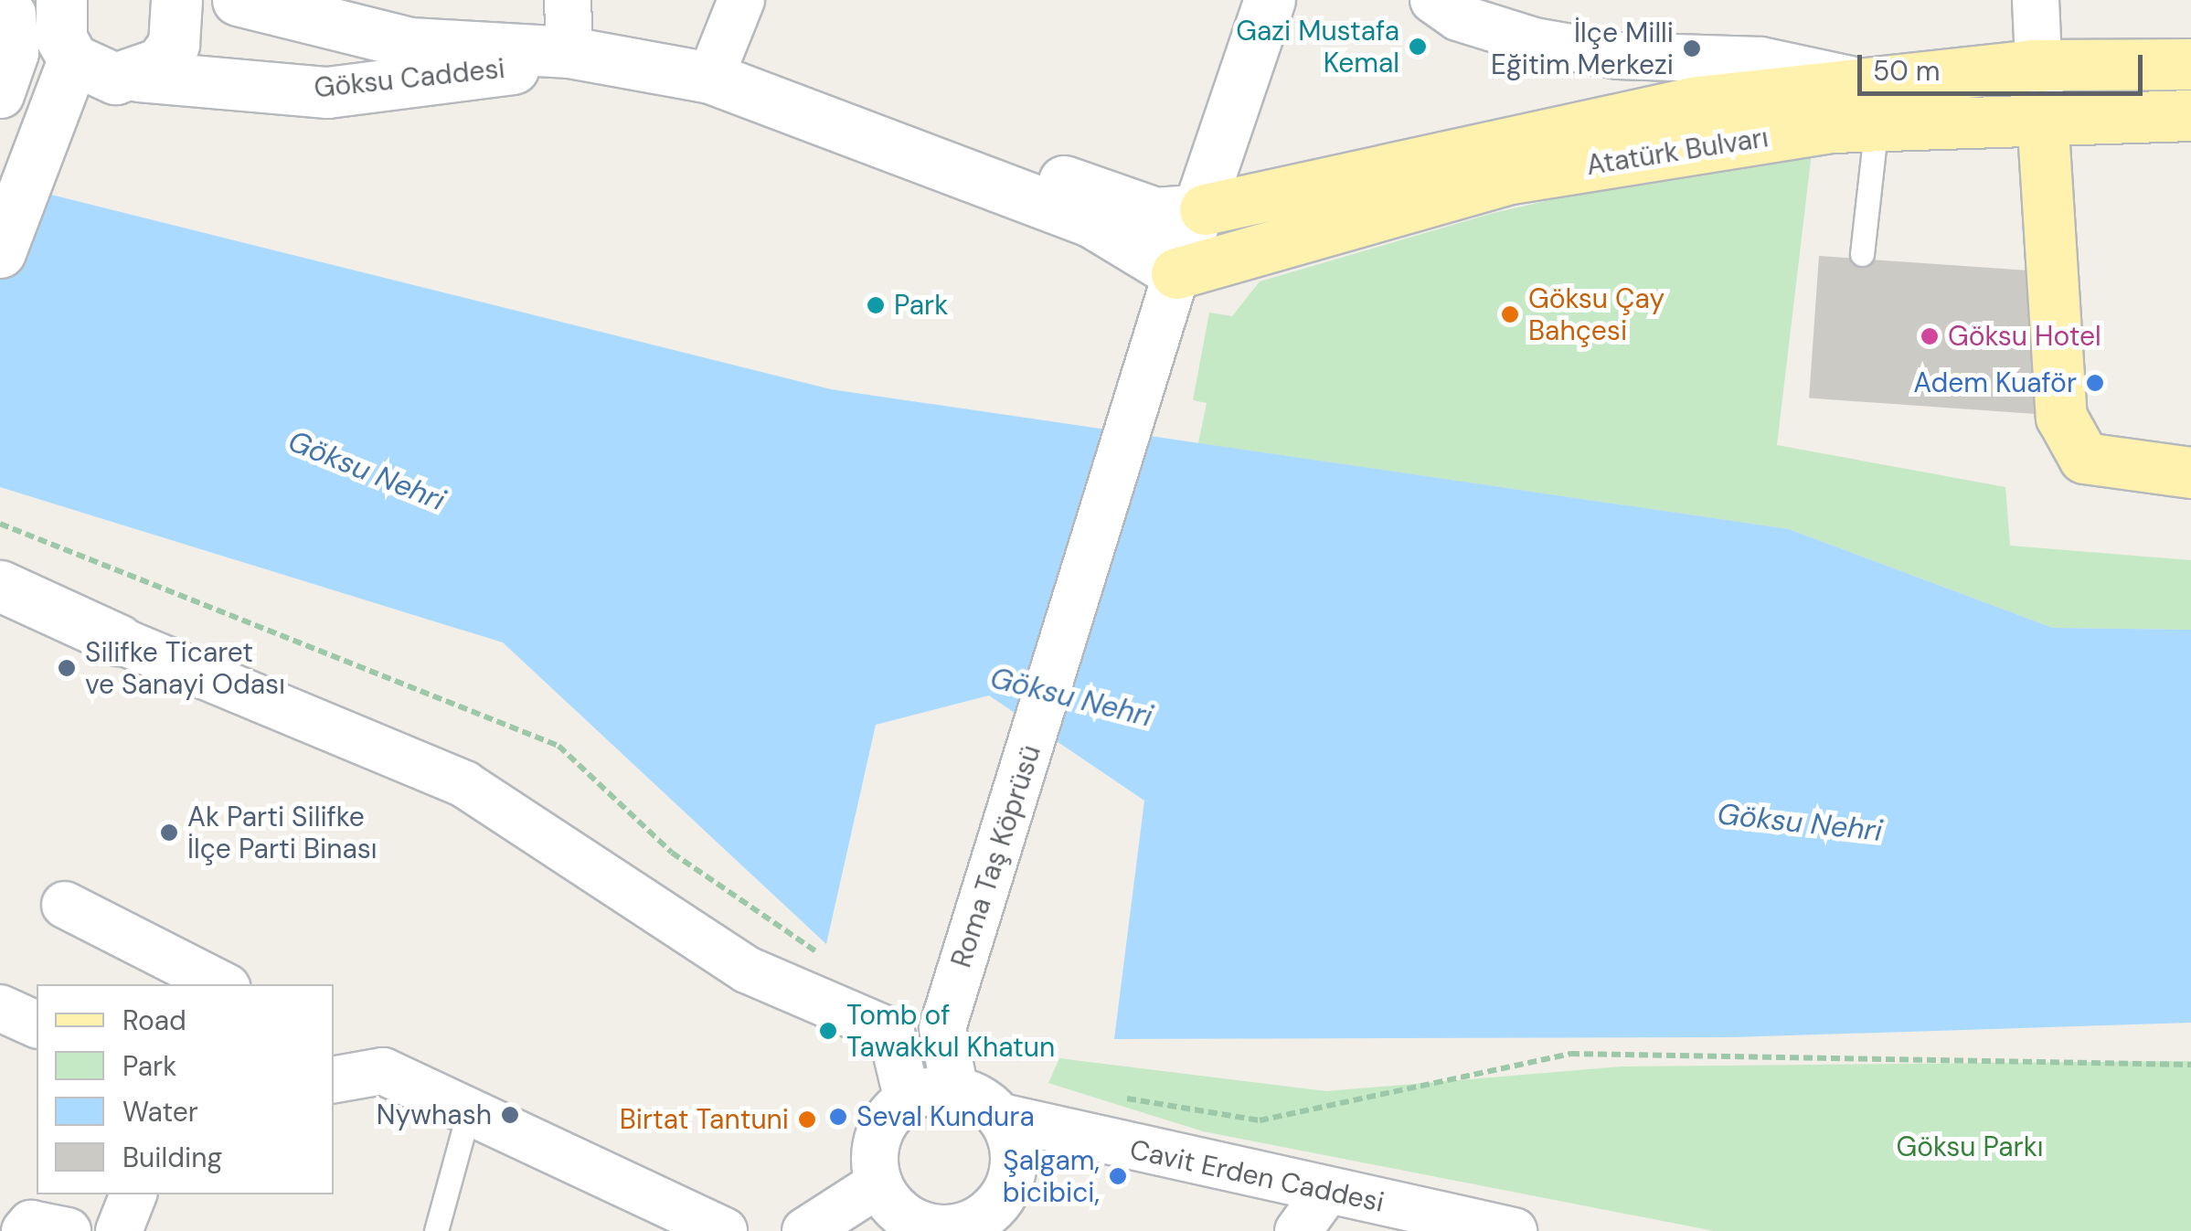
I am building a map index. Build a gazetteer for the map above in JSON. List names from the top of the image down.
{
  "streets": {
    "main road": ["Göksu Caddesi", "Atatürk Bulvarı"],
    "street": ["Roma Taş Köprüsü", "Cavit Erden Caddesi"]
  },
  "crossings": [
    ["Göksu Caddesi", "Atatürk Bulvarı"],
    ["Göksu Caddesi", "Roma Taş Köprüsü"],
    ["Atatürk Bulvarı", "Roma Taş Köprüsü"],
    ["Roma Taş Köprüsü", "Cavit Erden Caddesi"]
  ],
  "water": ["Göksu Nehri"],
  "parks": ["Göksu Parkı"],
  "places": [
    "Gazi Mustafa Kemal",
    "İlçe Milli Eğitim Merkezi",
    "Park",
    "Göksu Çay Bahçesi",
    "Göksu Hotel",
    "Adem Kuaför",
    "Silifke Ticaret ve Sanayi Odası",
    "Ak Parti Silifke İlçe Parti Binası",
    "Tomb of Tawakkul Khatun",
    "Nywhash",
    "Seval Kundura",
    "Birtat Tantuni",
    "Şalgam, bicibici,"
  ],
  "legend": [
    "Road",
    "Park",
    "Water",
    "Building"
  ],
  "scale_bar": "50 m"
}
